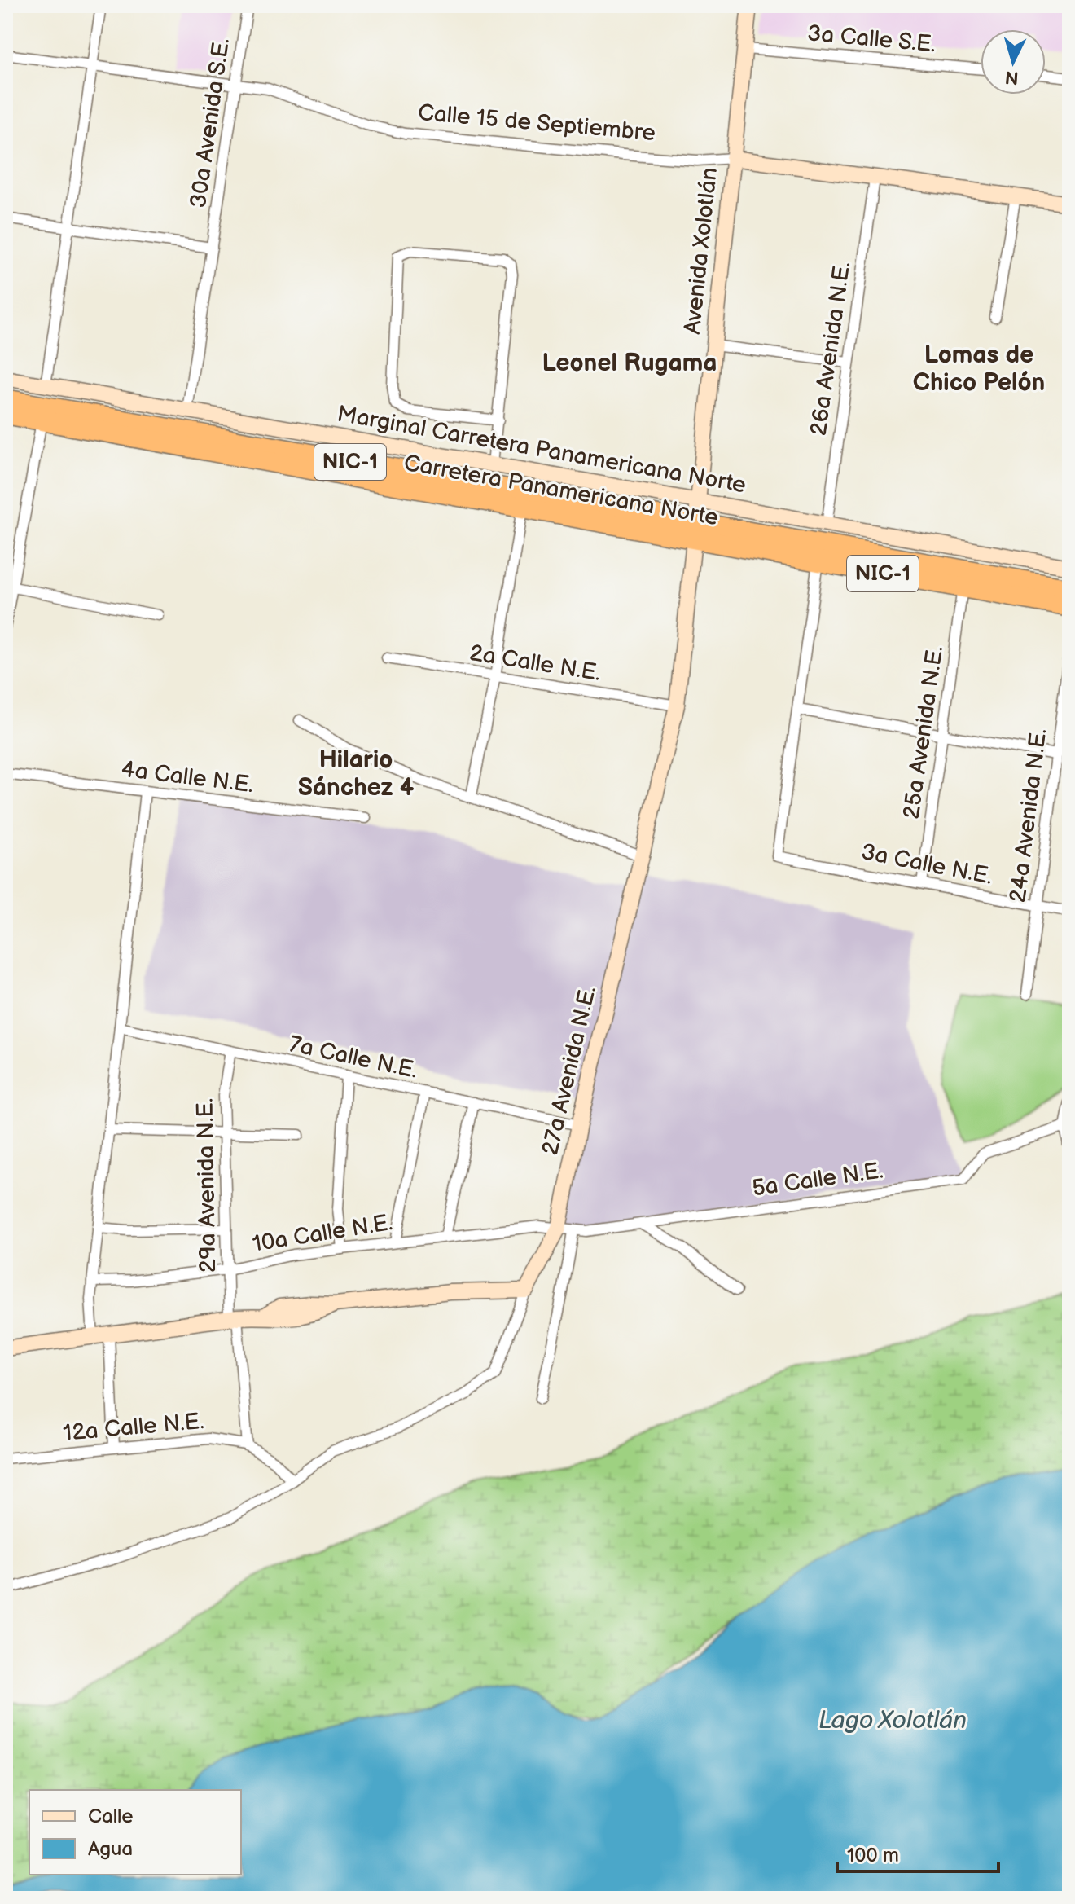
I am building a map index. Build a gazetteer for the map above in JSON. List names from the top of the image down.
{
  "streets": {
    "highway": ["NIC-1", "Carretera Panamericana Norte"],
    "street": [
      "3a Calle S.E.",
      "30a Avenida S.E.",
      "Calle 15 de Septiembre",
      "Avenida Xolotlán",
      "26a Avenida N.E.",
      "Marginal Carretera Panamericana Norte",
      "2a Calle N.E.",
      "25a Avenida N.E.",
      "4a Calle N.E.",
      "24a Avenida N.E.",
      "3a Calle N.E.",
      "7a Calle N.E.",
      "27a Avenida N.E.",
      "5a Calle N.E.",
      "29a Avenida N.E.",
      "10a Calle N.E.",
      "12a Calle N.E."
    ]
  },
  "crossings": [
    ["3a Calle S.E.", "Avenida Xolotlán"],
    ["30a Avenida S.E.", "Calle 15 de Septiembre"],
    ["30a Avenida S.E.", "Marginal Carretera Panamericana Norte"],
    ["Calle 15 de Septiembre", "Avenida Xolotlán"],
    ["Calle 15 de Septiembre", "26a Avenida N.E."],
    ["Avenida Xolotlán", "Marginal Carretera Panamericana Norte"],
    ["Avenida Xolotlán", "Carretera Panamericana Norte"],
    ["Avenida Xolotlán", "27a Avenida N.E."],
    ["26a Avenida N.E.", "Marginal Carretera Panamericana Norte"],
    ["Carretera Panamericana Norte", "25a Avenida N.E."],
    ["Carretera Panamericana Norte", "27a Avenida N.E."],
    ["2a Calle N.E.", "27a Avenida N.E."],
    ["25a Avenida N.E.", "3a Calle N.E."],
    ["24a Avenida N.E.", "3a Calle N.E."],
    ["7a Calle N.E.", "27a Avenida N.E."],
    ["7a Calle N.E.", "29a Avenida N.E."],
    ["27a Avenida N.E.", "5a Calle N.E."],
    ["27a Avenida N.E.", "10a Calle N.E."],
    ["27a Avenida N.E.", "12a Calle N.E."],
    ["5a Calle N.E.", "10a Calle N.E."],
    ["29a Avenida N.E.", "10a Calle N.E."],
    ["29a Avenida N.E.", "12a Calle N.E."]
  ],
  "districts": ["Lomas de Chico Pelón", "Leonel Rugama", "Hilario Sánchez 4"],
  "water": ["Lago Xolotlán"],
  "legend": ["Calle", "Agua"],
  "scale_bar": "100 m",
  "north": "bottom"
}
